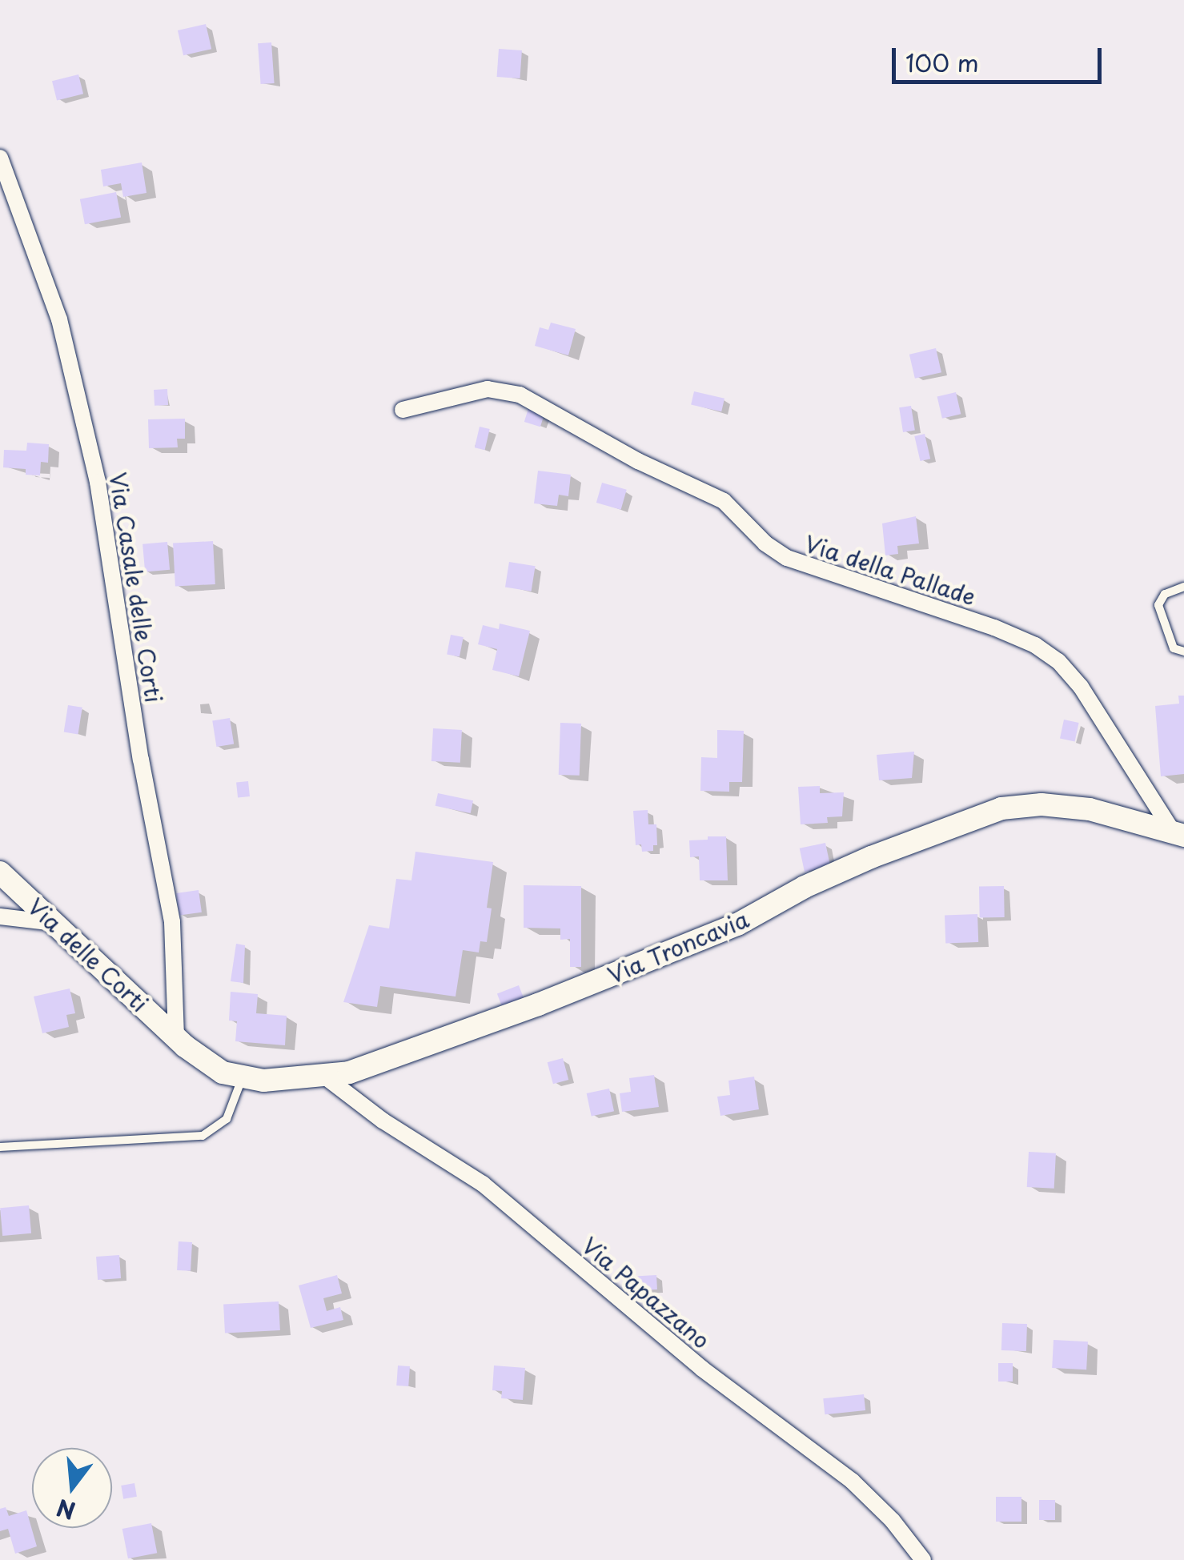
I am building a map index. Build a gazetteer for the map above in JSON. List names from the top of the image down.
{
  "streets": {
    "street": [
      "Via della Pallade",
      "Via Casale delle Corti",
      "Via Troncavia",
      "Via delle Corti",
      "Via Papazzano"
    ]
  },
  "crossings": [
    ["Via della Pallade", "Via Troncavia"],
    ["Via Casale delle Corti", "Via Troncavia"],
    ["Via Casale delle Corti", "Via delle Corti"],
    ["Via Troncavia", "Via delle Corti"],
    ["Via Troncavia", "Via Papazzano"]
  ],
  "scale_bar": "100 m",
  "north": "bottom"
}
